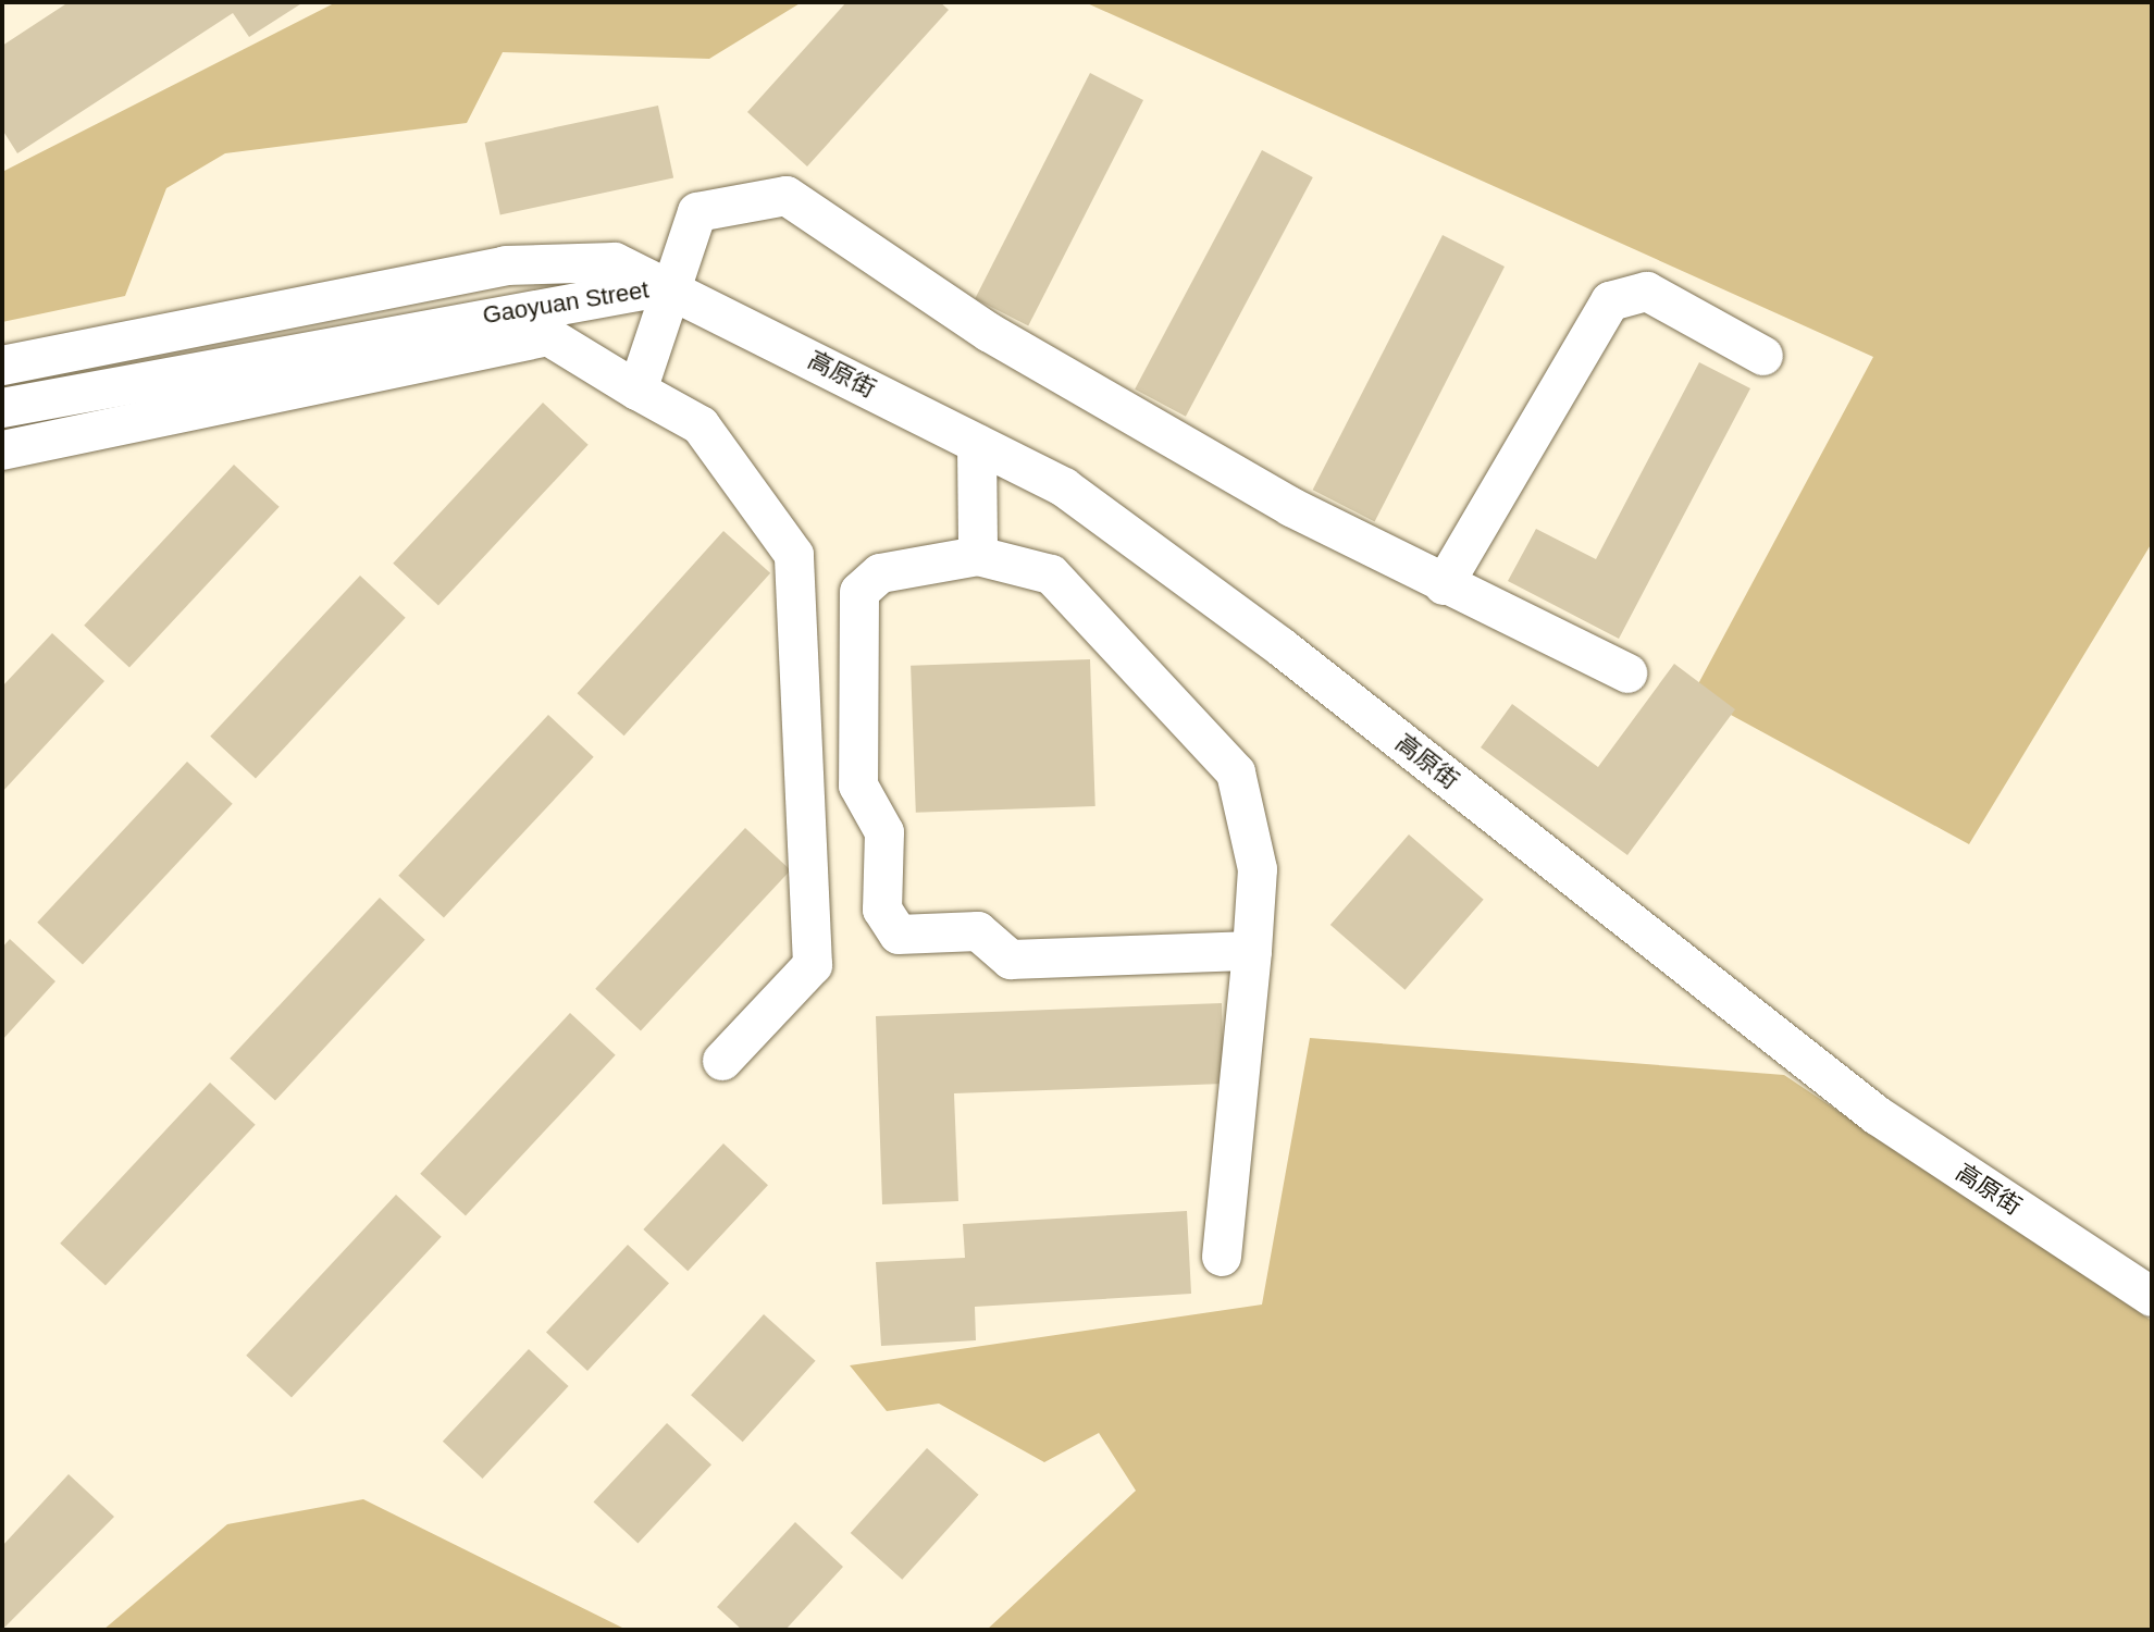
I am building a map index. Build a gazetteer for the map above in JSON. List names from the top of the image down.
{
  "streets": {
    "street": ["Gaoyuan Street", "高原街"]
  },
  "crossings": [
    ["Gaoyuan Street", "高原街"]
  ]
}
